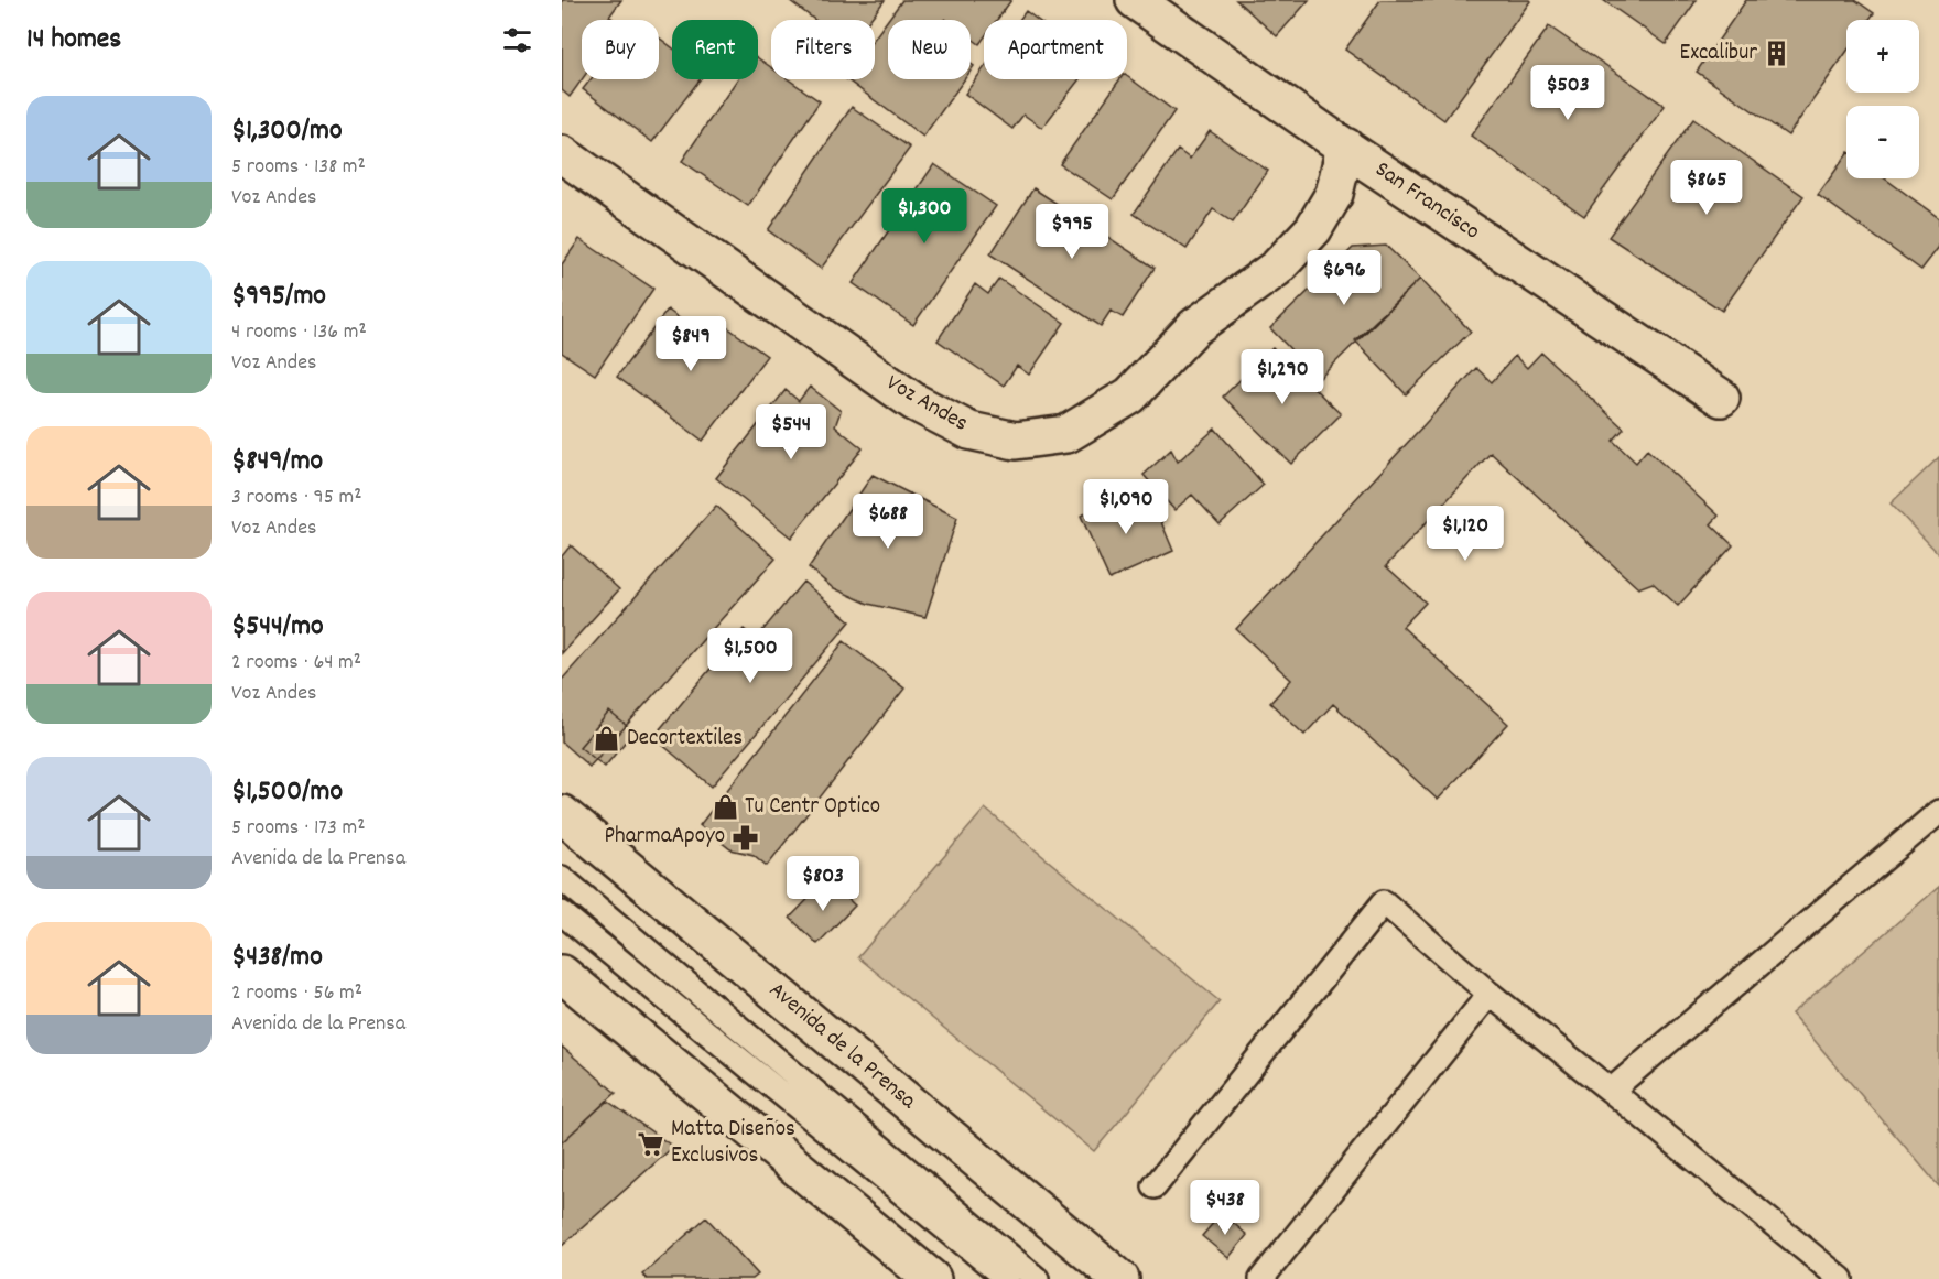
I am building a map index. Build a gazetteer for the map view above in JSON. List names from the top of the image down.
{
  "streets": {
    "street": ["San Francisco", "Voz Andes", "Avenida de la Prensa"]
  },
  "crossings": [
    ["San Francisco", "Voz Andes"]
  ],
  "places": {
    "building": ["Excalibur"],
    "shop": ["Decortextiles", "Tu Centr Optico"],
    "pharmacy": ["PharmaApoyo"],
    "supermarket": ["Matta Diseños Exclusivos"]
  },
  "page": {
    "heading": "14 homes",
    "map_buttons": ["+", "−"],
    "chip": [
      "Buy",
      "Rent",
      "Filters",
      "New",
      "Apartment"
    ],
    "price": [
      "$503",
      "$865",
      "$1,300",
      "$995",
      "$696",
      "$849",
      "$1,290",
      "$544",
      "$1,090",
      "$688",
      "$1,120",
      "$1,500",
      "$803",
      "$438"
    ],
    "list": [
      {
        "name": "$1,300/mo",
        "note": "5 rooms · 138 m² · Voz Andes"
      },
      {
        "name": "$995/mo",
        "note": "4 rooms · 136 m² · Voz Andes"
      },
      {
        "name": "$849/mo",
        "note": "3 rooms · 95 m² · Voz Andes"
      },
      {
        "name": "$544/mo",
        "note": "2 rooms · 64 m² · Voz Andes"
      },
      {
        "name": "$1,500/mo",
        "note": "5 rooms · 173 m² · Avenida de la Prensa"
      },
      {
        "name": "$438/mo",
        "note": "2 rooms · 56 m² · Avenida de la Prensa"
      }
    ]
  }
}
